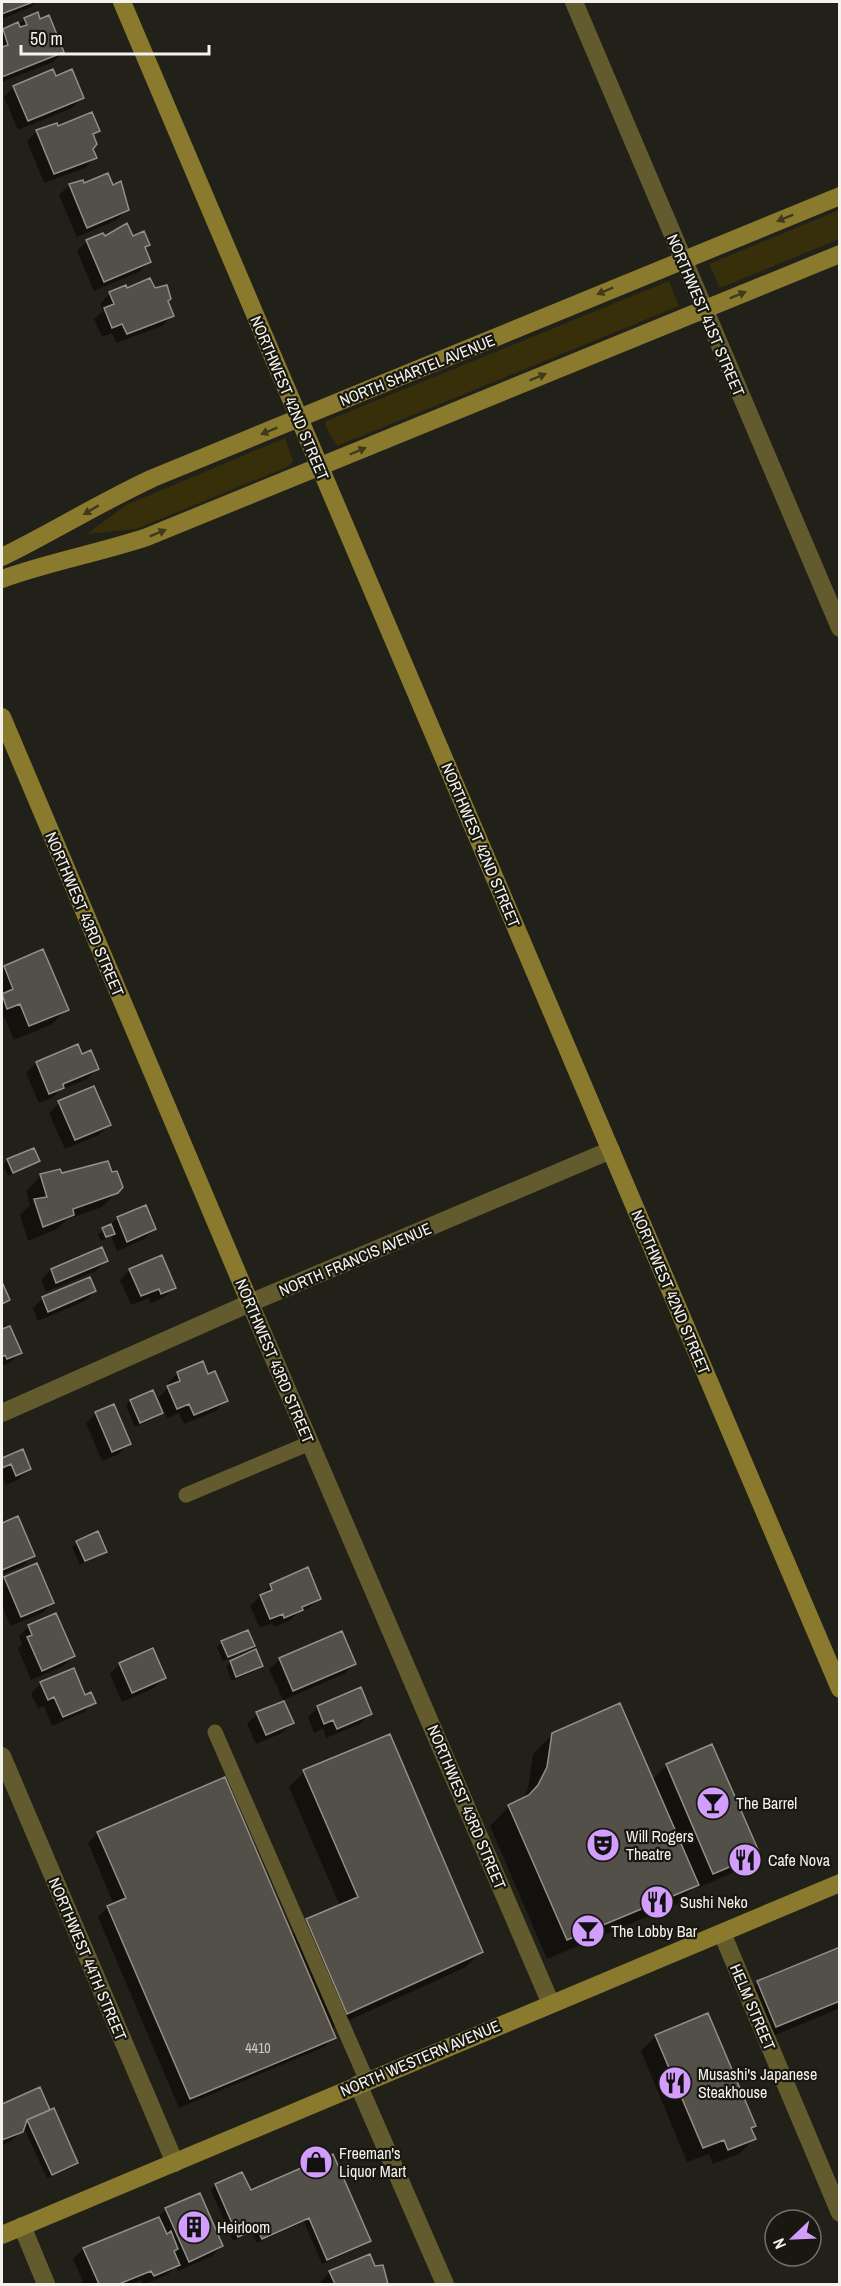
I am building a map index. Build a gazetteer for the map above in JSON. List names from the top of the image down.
{
  "streets": {
    "street": [
      "NORTHWEST 41ST STREET",
      "NORTH SHARTEL AVENUE",
      "NORTHWEST 42ND STREET",
      "NORTHWEST 43RD STREET",
      "NORTH FRANCIS AVENUE",
      "NORTHWEST 44TH STREET",
      "HELM STREET",
      "NORTH WESTERN AVENUE"
    ]
  },
  "crossings": [
    ["NORTHWEST 41ST STREET", "NORTH SHARTEL AVENUE"],
    ["NORTH SHARTEL AVENUE", "NORTHWEST 42ND STREET"],
    ["NORTHWEST 42ND STREET", "NORTH FRANCIS AVENUE"],
    ["NORTHWEST 43RD STREET", "NORTH FRANCIS AVENUE"],
    ["NORTHWEST 43RD STREET", "NORTH WESTERN AVENUE"],
    ["NORTHWEST 44TH STREET", "NORTH WESTERN AVENUE"],
    ["HELM STREET", "NORTH WESTERN AVENUE"]
  ],
  "places": {
    "bar": ["The Barrel", "The Lobby Bar"],
    "theatre": ["Will Rogers Theatre"],
    "restaurant": ["Cafe Nova", "Sushi Neko", "Musashi's Japanese Steakhouse"],
    "shop": ["Freeman's Liquor Mart"],
    "building": ["Heirloom"]
  },
  "house_numbers": ["4410"],
  "scale_bar": "50 m",
  "north": "bottom left"
}
